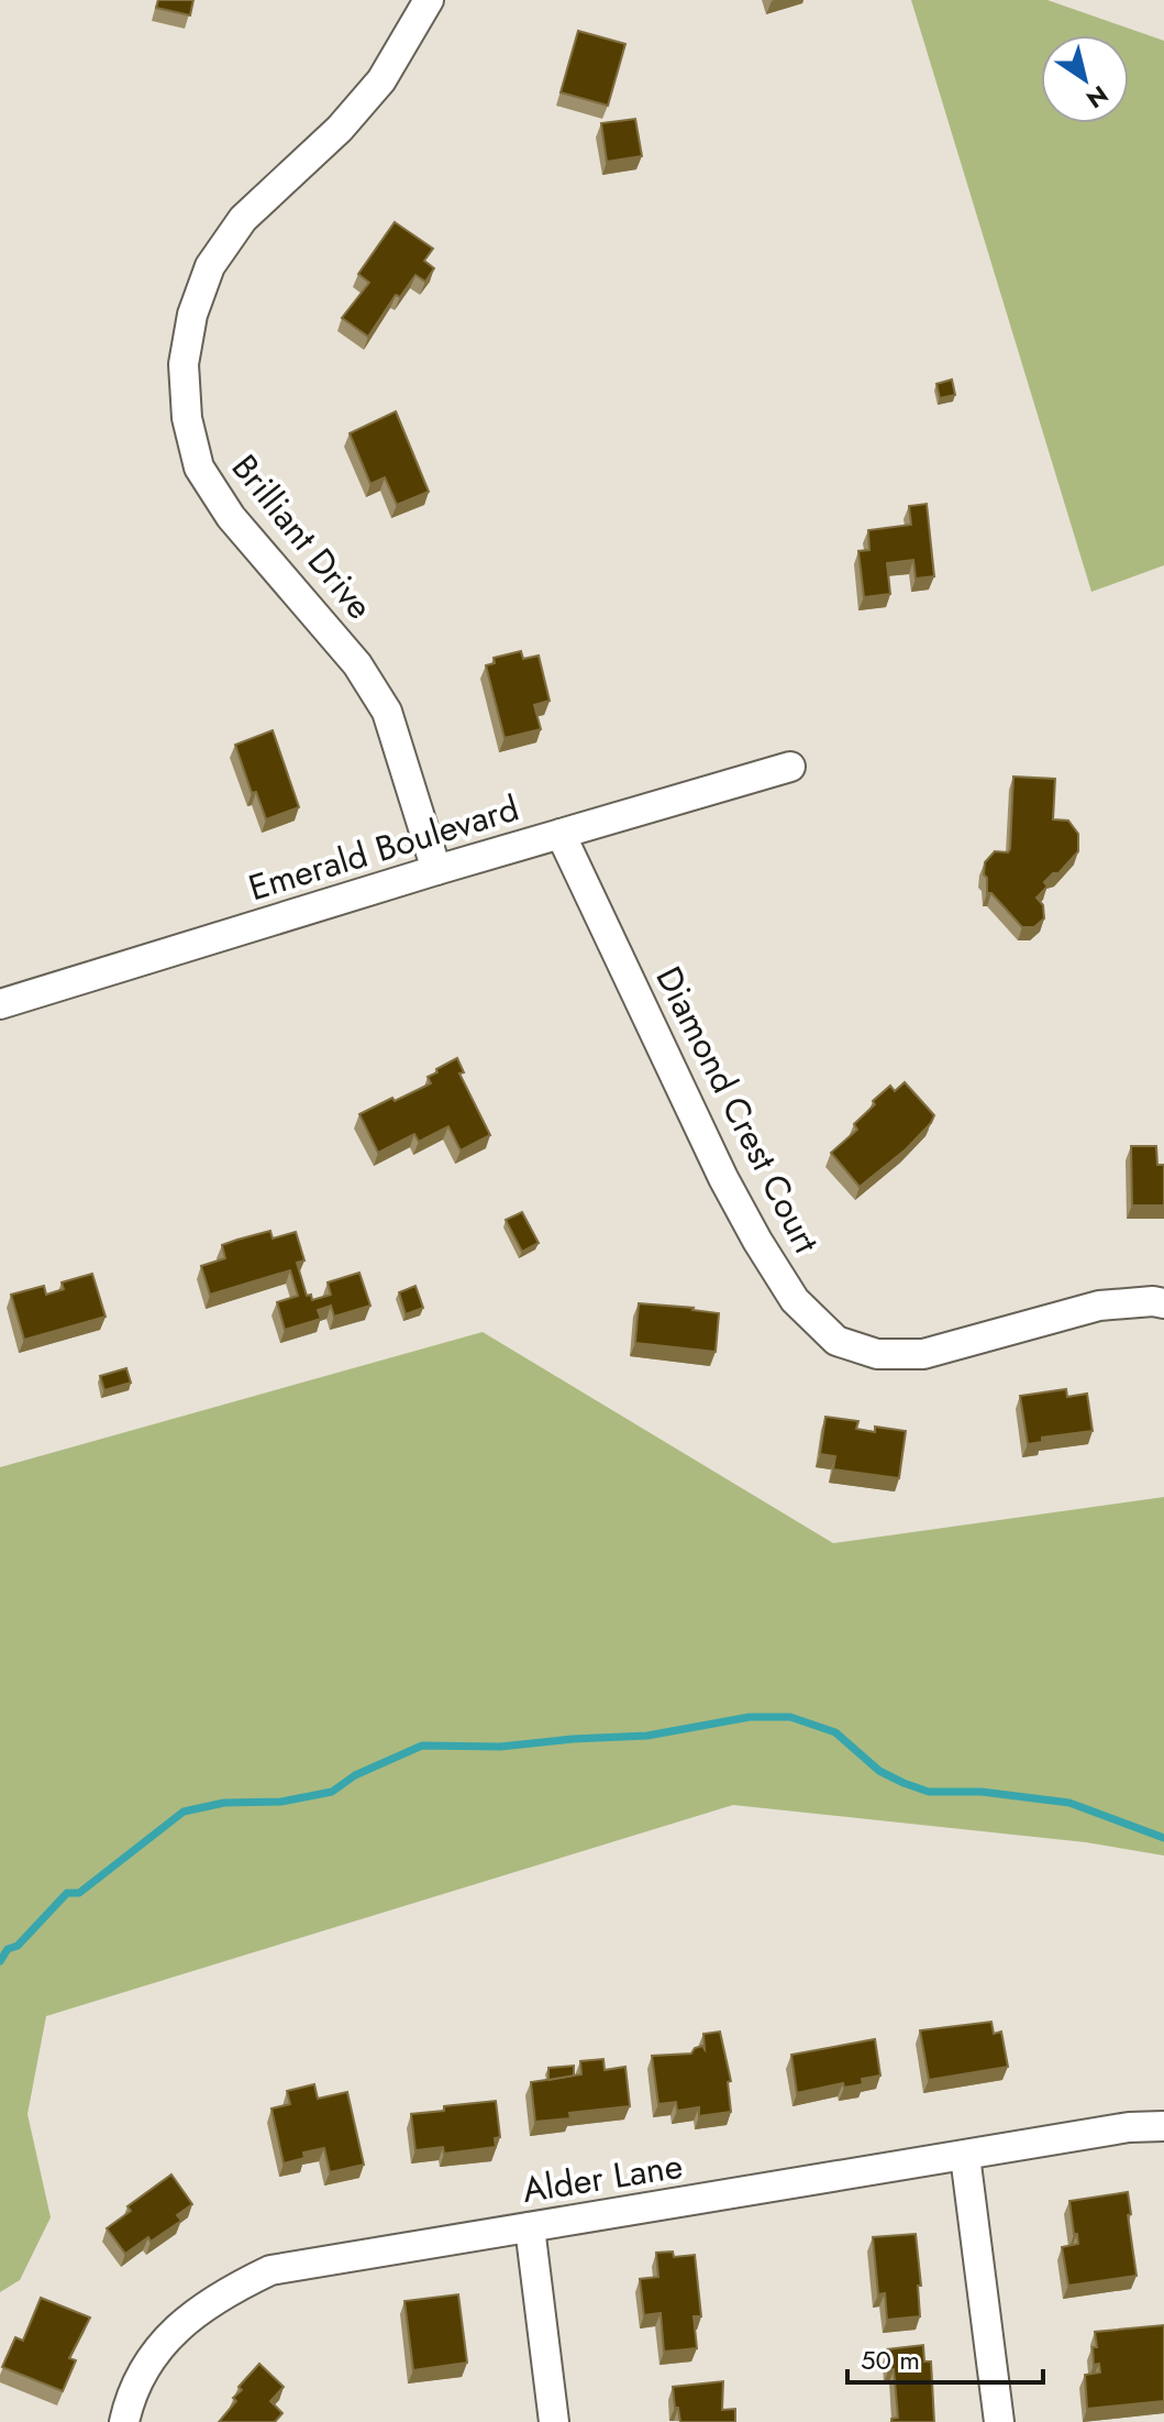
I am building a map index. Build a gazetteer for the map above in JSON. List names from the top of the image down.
{
  "streets": {
    "street": [
      "Brilliant Drive",
      "Emerald Boulevard",
      "Diamond Crest Court",
      "Alder Lane"
    ]
  },
  "crossings": [
    ["Brilliant Drive", "Emerald Boulevard"],
    ["Emerald Boulevard", "Diamond Crest Court"]
  ],
  "scale_bar": "50 m",
  "north": "bottom right"
}
